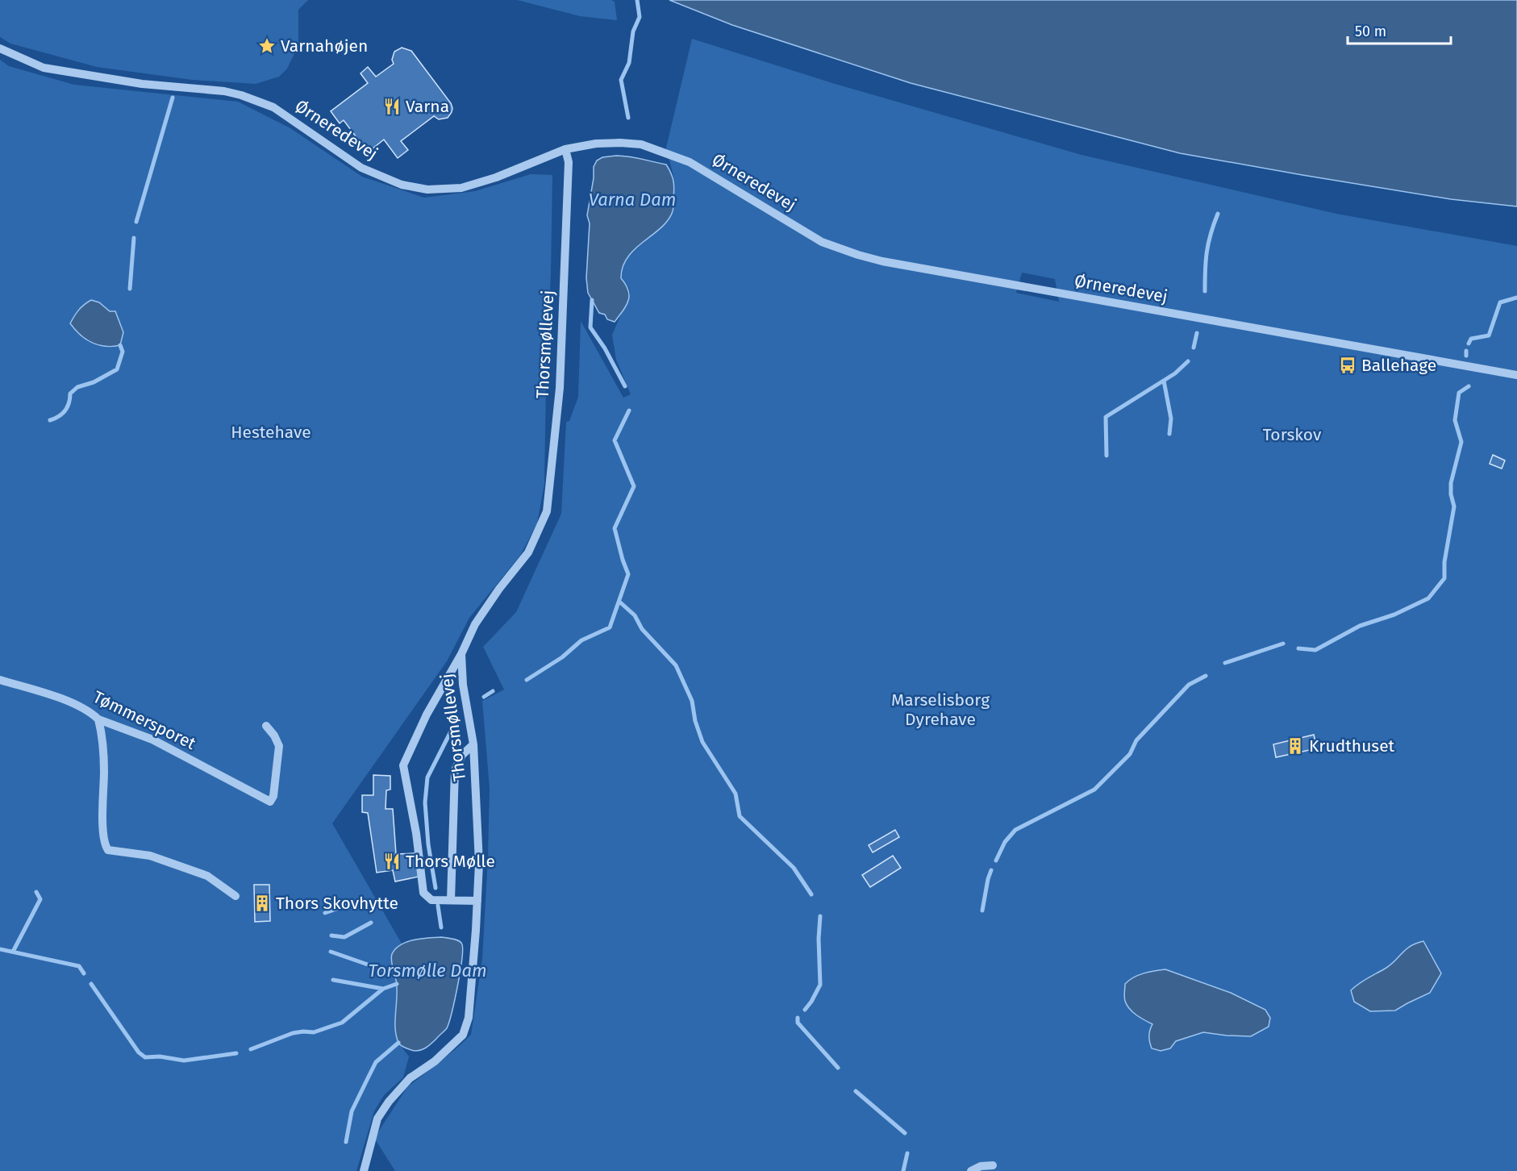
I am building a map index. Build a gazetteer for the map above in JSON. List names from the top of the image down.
{
  "streets": {
    "street": ["Ørneredevej", "Thorsmøllevej", "Tømmersporet"]
  },
  "crossings": [
    ["Ørneredevej", "Thorsmøllevej"]
  ],
  "water": ["Varna Dam", "Torsmølle Dam"],
  "parks": ["Hestehave", "Torskov", "Marselisborg Dyrehave"],
  "places": {
    "place": ["Varnahøjen"],
    "restaurant": ["Varna", "Thors Mølle"],
    "bus stop": ["Ballehage"],
    "building": ["Krudthuset", "Thors Skovhytte"]
  },
  "scale_bar": "50 m"
}
